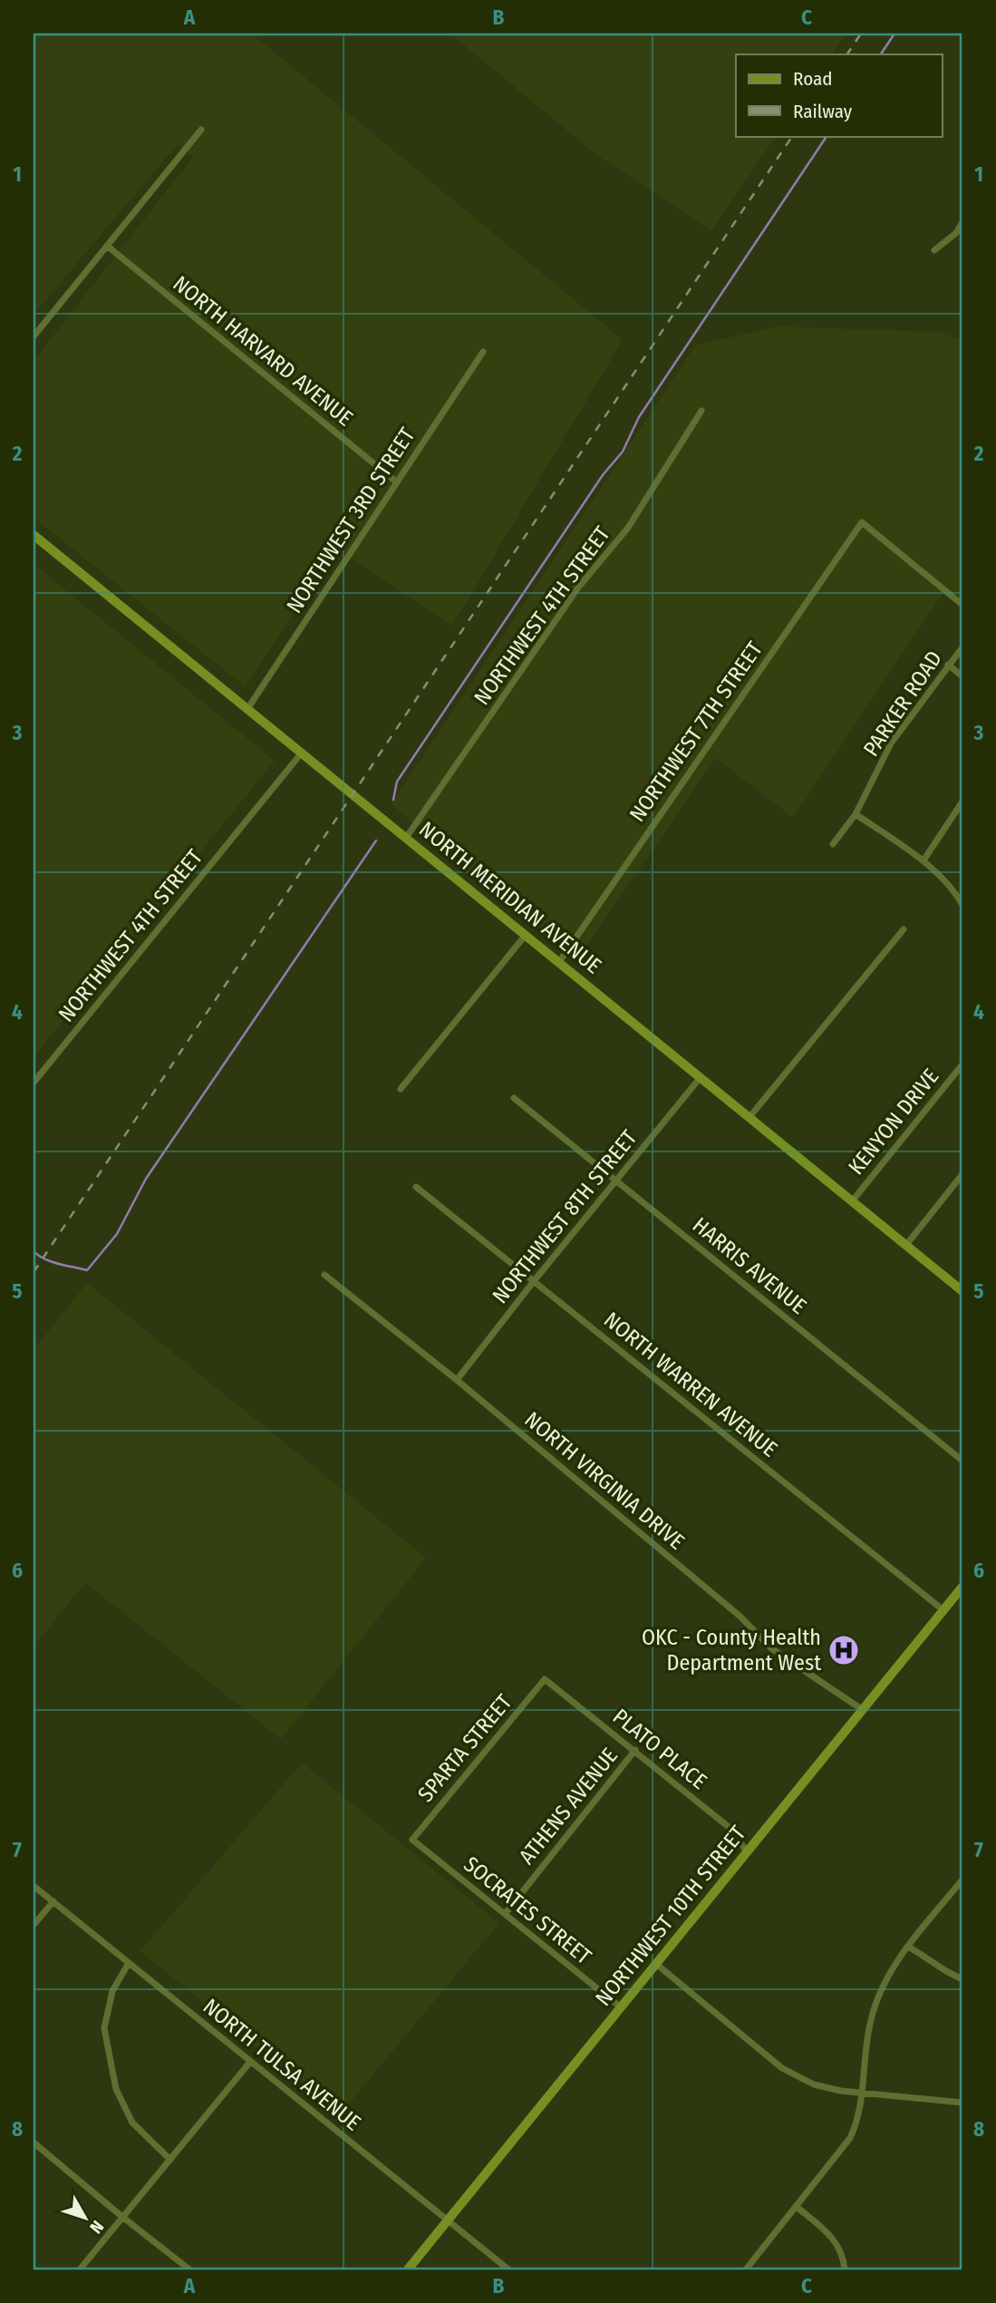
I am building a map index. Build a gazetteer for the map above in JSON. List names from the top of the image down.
{
  "streets": {
    "main road": ["NORTH MERIDIAN AVENUE", "NORTHWEST 10TH STREET"],
    "street": [
      "NORTH HARVARD AVENUE",
      "NORTHWEST 3RD STREET",
      "NORTHWEST 4TH STREET",
      "PARKER ROAD",
      "NORTHWEST 7TH STREET",
      "KENYON DRIVE",
      "NORTHWEST 8TH STREET",
      "HARRIS AVENUE",
      "NORTH WARREN AVENUE",
      "NORTH VIRGINIA DRIVE",
      "SPARTA STREET",
      "PLATO PLACE",
      "ATHENS AVENUE",
      "SOCRATES STREET",
      "NORTH TULSA AVENUE"
    ]
  },
  "crossings": [
    ["NORTH HARVARD AVENUE", "NORTHWEST 3RD STREET"],
    ["NORTHWEST 3RD STREET", "NORTH MERIDIAN AVENUE"],
    ["NORTHWEST 4TH STREET", "NORTH MERIDIAN AVENUE"],
    ["NORTHWEST 7TH STREET", "NORTH MERIDIAN AVENUE"],
    ["NORTH MERIDIAN AVENUE", "KENYON DRIVE"],
    ["NORTH MERIDIAN AVENUE", "NORTHWEST 8TH STREET"],
    ["NORTHWEST 8TH STREET", "HARRIS AVENUE"],
    ["NORTHWEST 8TH STREET", "NORTH WARREN AVENUE"],
    ["NORTHWEST 8TH STREET", "NORTH VIRGINIA DRIVE"],
    ["NORTH WARREN AVENUE", "NORTHWEST 10TH STREET"],
    ["NORTH VIRGINIA DRIVE", "NORTHWEST 10TH STREET"],
    ["SPARTA STREET", "PLATO PLACE"],
    ["SPARTA STREET", "SOCRATES STREET"],
    ["PLATO PLACE", "ATHENS AVENUE"],
    ["PLATO PLACE", "NORTHWEST 10TH STREET"],
    ["ATHENS AVENUE", "SOCRATES STREET"],
    ["SOCRATES STREET", "NORTHWEST 10TH STREET"],
    ["NORTHWEST 10TH STREET", "NORTH TULSA AVENUE"]
  ],
  "places": {
    "hospital": ["OKC - County Health Department West"]
  },
  "legend": ["Road", "Railway"],
  "north": "bottom right",
  "grid": {
    "columns": ["A", "B", "C"],
    "rows": [
      "1",
      "2",
      "3",
      "4",
      "5",
      "6",
      "7",
      "8"
    ]
  }
}
